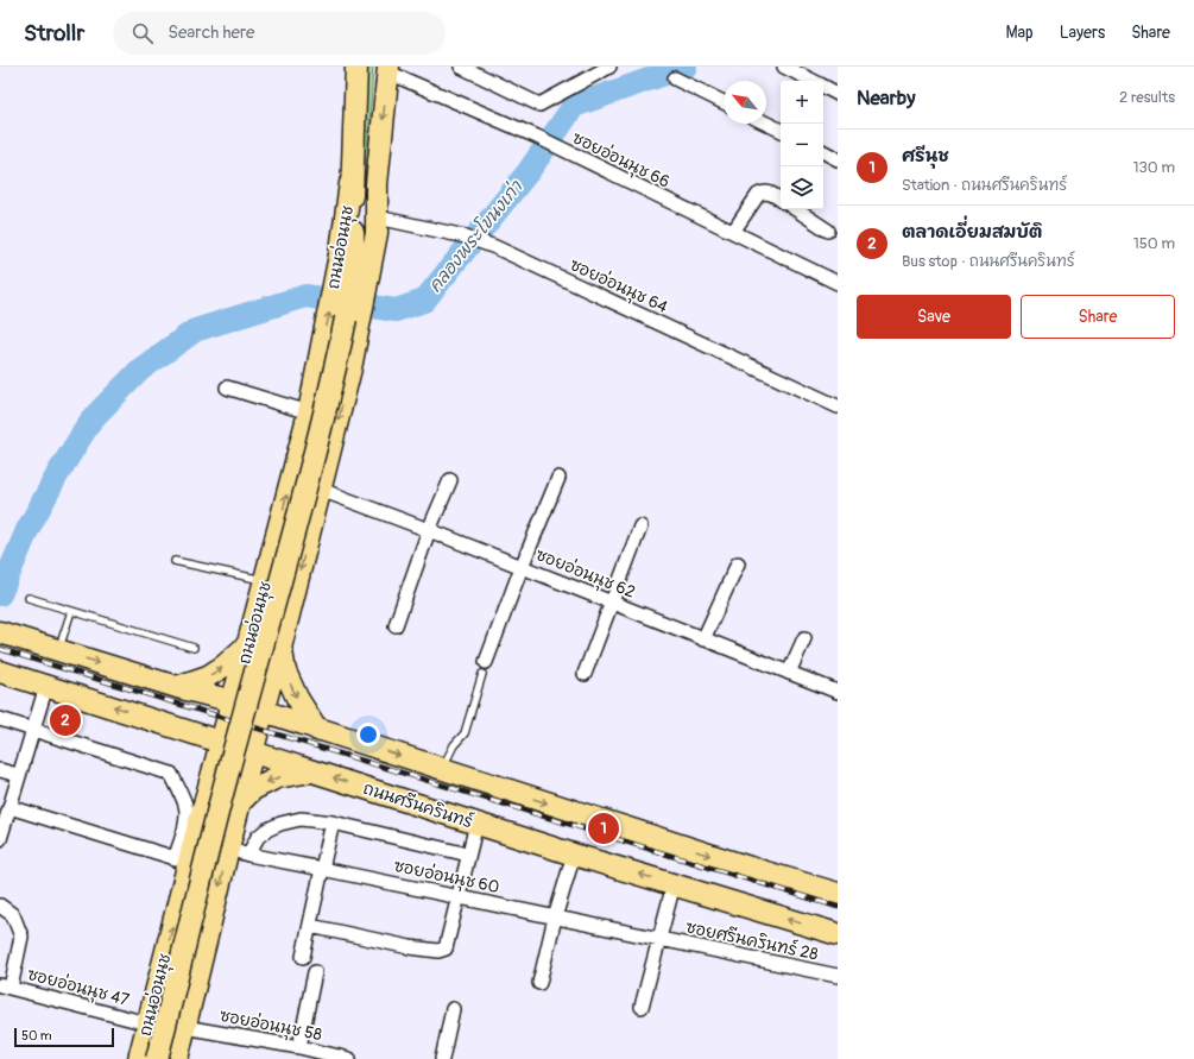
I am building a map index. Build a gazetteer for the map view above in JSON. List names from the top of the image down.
{
  "streets": {
    "main road": ["ถนนอ่อนนุช", "ถนนศรีนครินทร์"],
    "street": [
      "ซอยอ่อนนุช 66",
      "ซอยอ่อนนุช 64",
      "ซอยอ่อนนุช 62",
      "ซอยอ่อนนุช 60",
      "ซอยศรีนครินทร์ 28",
      "ซอยอ่อนนุช 47",
      "ซอยอ่อนนุช 58"
    ]
  },
  "crossings": [
    ["ซอยอ่อนนุช 66", "ถนนอ่อนนุช"],
    ["ถนนอ่อนนุช", "ซอยอ่อนนุช 64"],
    ["ถนนอ่อนนุช", "ซอยอ่อนนุช 62"],
    ["ถนนอ่อนนุช", "ถนนศรีนครินทร์"],
    ["ถนนอ่อนนุช", "ซอยอ่อนนุช 60"],
    ["ถนนอ่อนนุช", "ซอยอ่อนนุช 47"],
    ["ถนนอ่อนนุช", "ซอยอ่อนนุช 58"],
    ["ซอยอ่อนนุช 60", "ซอยศรีนครินทร์ 28"]
  ],
  "water": ["คลองพระโขนงเก่า"],
  "scale_bar": "50 m",
  "north": "top left",
  "page": {
    "header": "Strollr",
    "search": "Search here",
    "nav": ["Map", "Layers", "Share"],
    "heading": ["Nearby", "2 results"],
    "map_buttons": ["+", "−"],
    "list": [
      {
        "mark": "1",
        "name": "ศรีนุช",
        "note": "Station · ถนนศรีนครินทร์",
        "value": "130 m"
      },
      {
        "mark": "2",
        "name": "ตลาดเอี่ยมสมบัติ",
        "note": "Bus stop · ถนนศรีนครินทร์",
        "value": "150 m"
      }
    ],
    "buttons": ["Save", "Share"],
    "pins": ["2", "1"],
    "scale": "50 m"
  }
}
